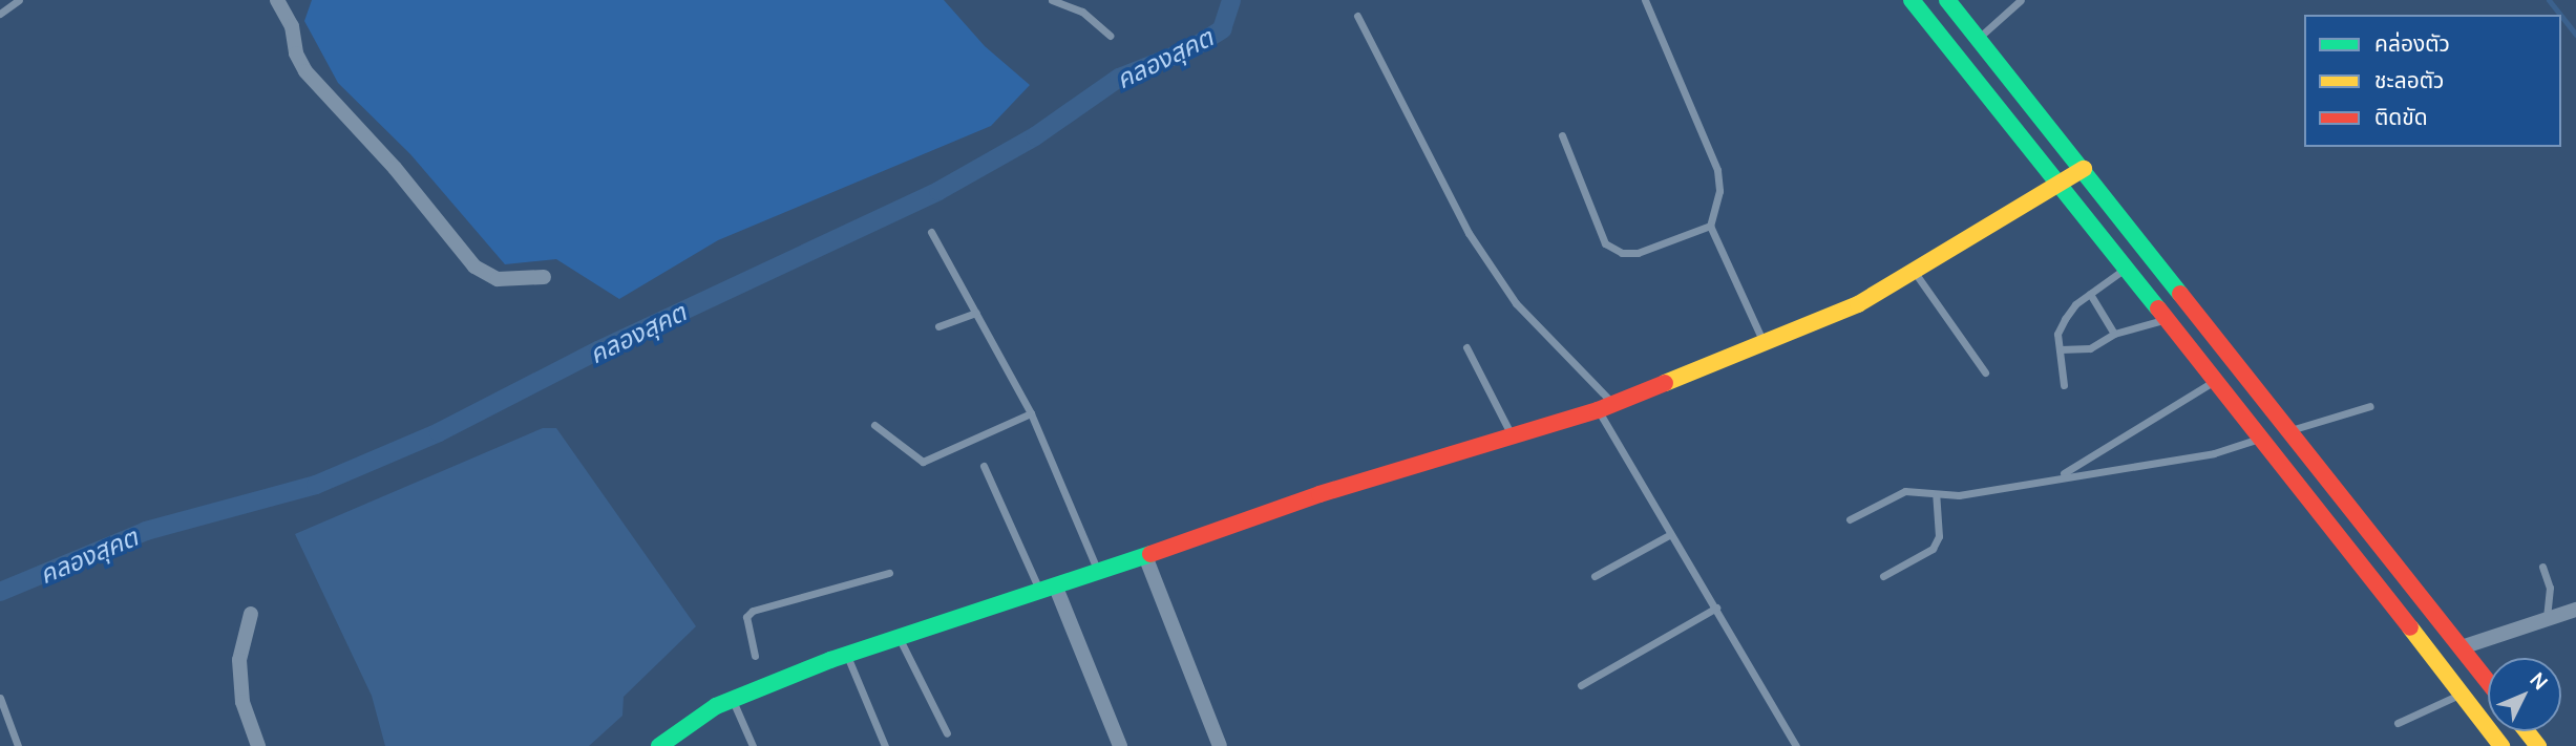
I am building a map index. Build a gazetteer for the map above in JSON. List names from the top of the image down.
{
  "water": ["คลองสุคต"],
  "legend": ["คล่องตัว", "ชะลอตัว", "ติดขัด"],
  "north": "top right"
}
